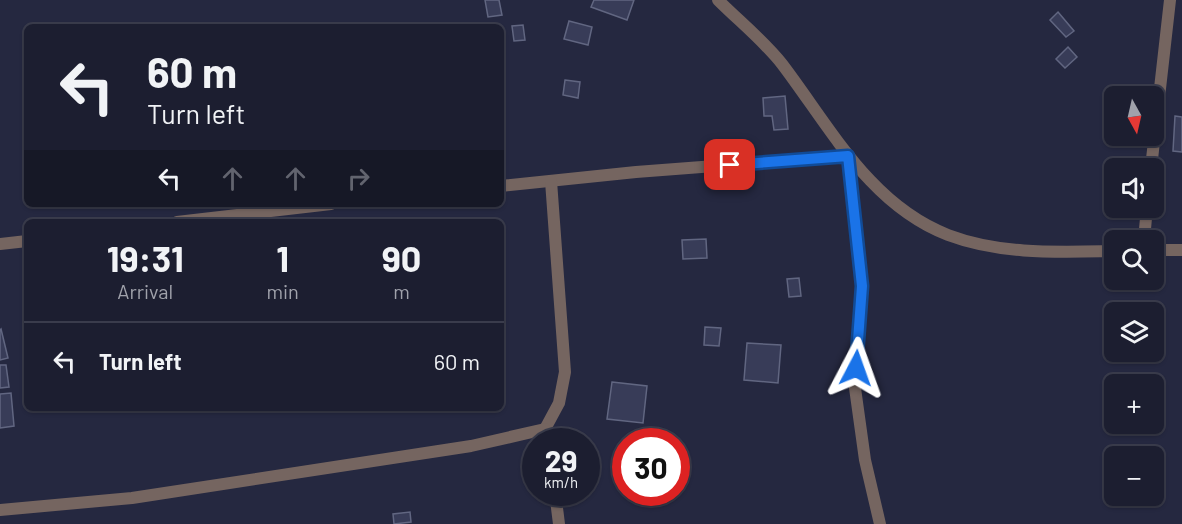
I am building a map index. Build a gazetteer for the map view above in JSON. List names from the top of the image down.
{
  "north": "bottom",
  "page": {
    "turn": ["60 m", "Turn left"],
    "map_buttons": ["+", "−"],
    "eta": [
      "19:31",
      "Arrival",
      "1",
      "min",
      "90",
      "m"
    ],
    "list": [
      {
        "name": "Turn left",
        "value": "60 m"
      }
    ],
    "speed": "29 km/h",
    "limit": "30"
  }
}
